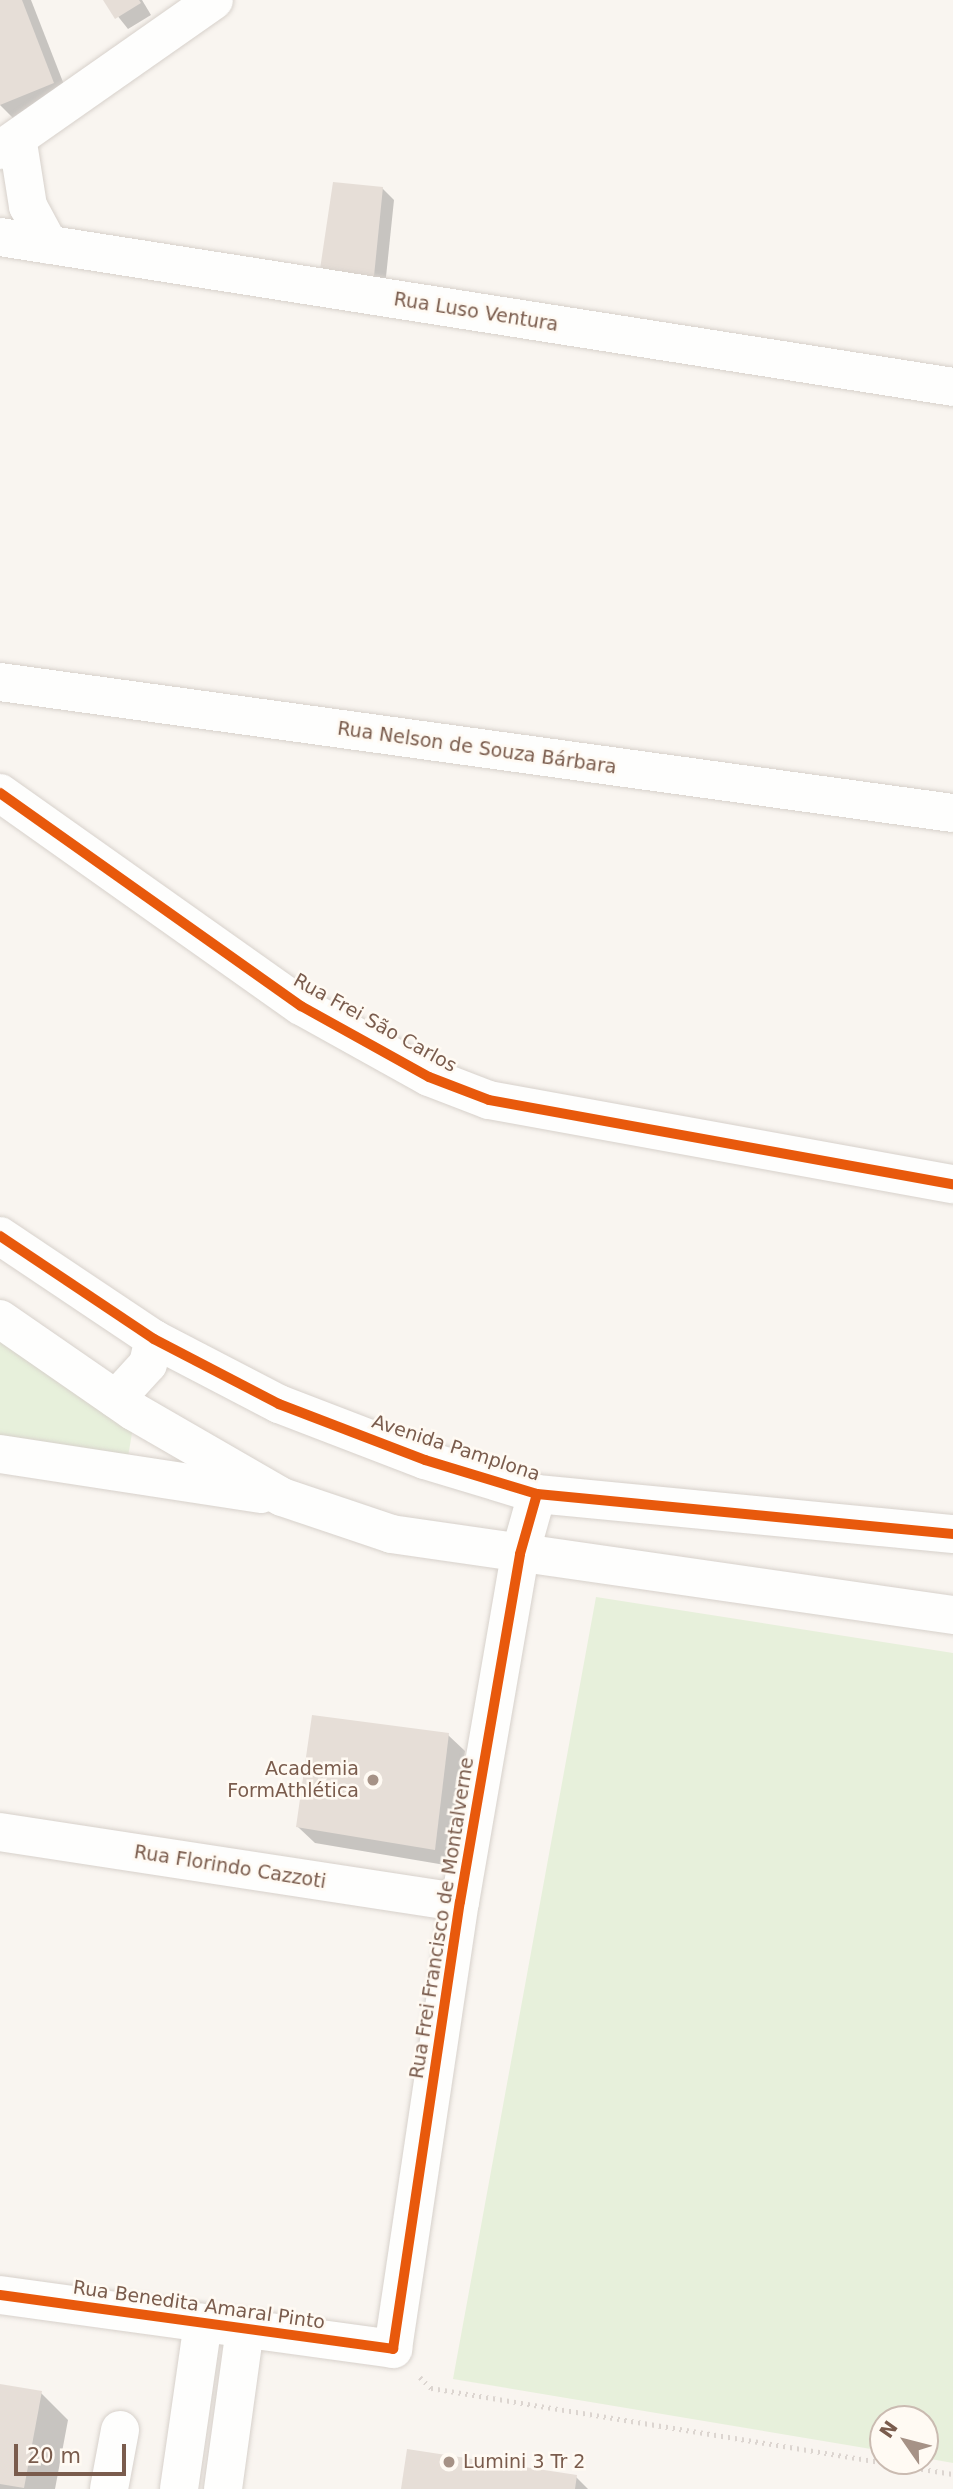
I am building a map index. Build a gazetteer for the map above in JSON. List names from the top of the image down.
{
  "streets": {
    "street": [
      "Rua Luso Ventura",
      "Rua Nelson de Souza Bárbara",
      "Rua Frei São Carlos",
      "Avenida Pamplona",
      "Rua Florindo Cazzoti",
      "Rua Frei Francisco de Montalverne",
      "Rua Benedita Amaral Pinto"
    ]
  },
  "crossings": [
    ["Avenida Pamplona", "Rua Frei Francisco de Montalverne"],
    ["Rua Florindo Cazzoti", "Rua Frei Francisco de Montalverne"],
    ["Rua Frei Francisco de Montalverne", "Rua Benedita Amaral Pinto"]
  ],
  "places": ["Academia FormAthlética", "Lumini 3 Tr 2"],
  "scale_bar": "20 m",
  "north": "top left"
}
